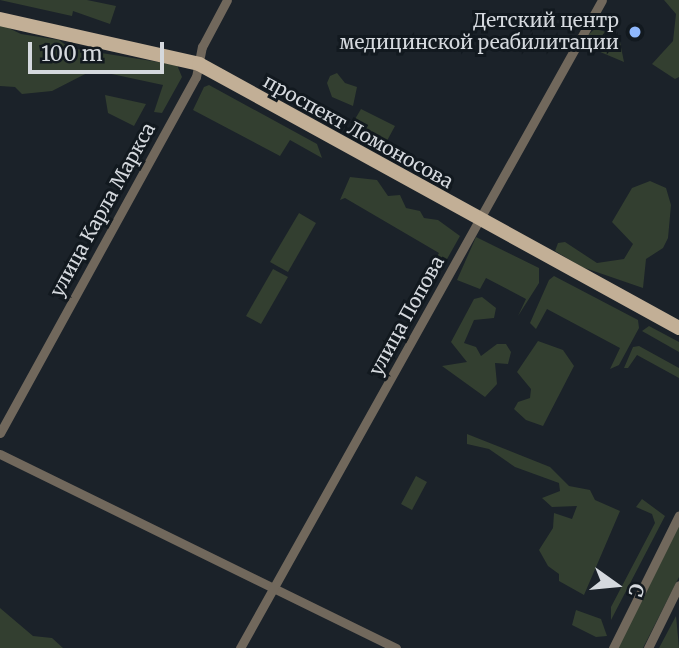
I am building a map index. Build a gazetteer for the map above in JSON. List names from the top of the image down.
{
  "streets": {
    "main road": ["проспект Ломоносова"],
    "street": ["улица Карла Маркса", "улица Попова"]
  },
  "crossings": [
    ["проспект Ломоносова", "улица Карла Маркса"],
    ["проспект Ломоносова", "улица Попова"]
  ],
  "places": ["Детский центр медицинской реабилитации"],
  "scale_bar": "100 m",
  "north": "right"
}
